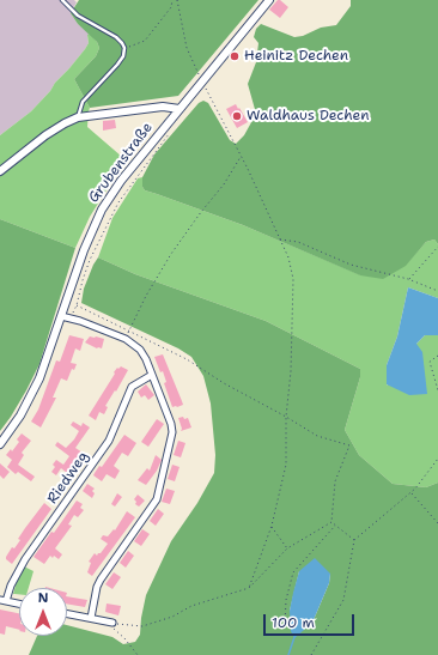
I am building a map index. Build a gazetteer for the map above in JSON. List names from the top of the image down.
{
  "streets": {
    "street": ["Grubenstraße", "Riedweg"]
  },
  "places": ["Heinitz Dechen", "Waldhaus Dechen"],
  "scale_bar": "100 m",
  "north": "top"
}
